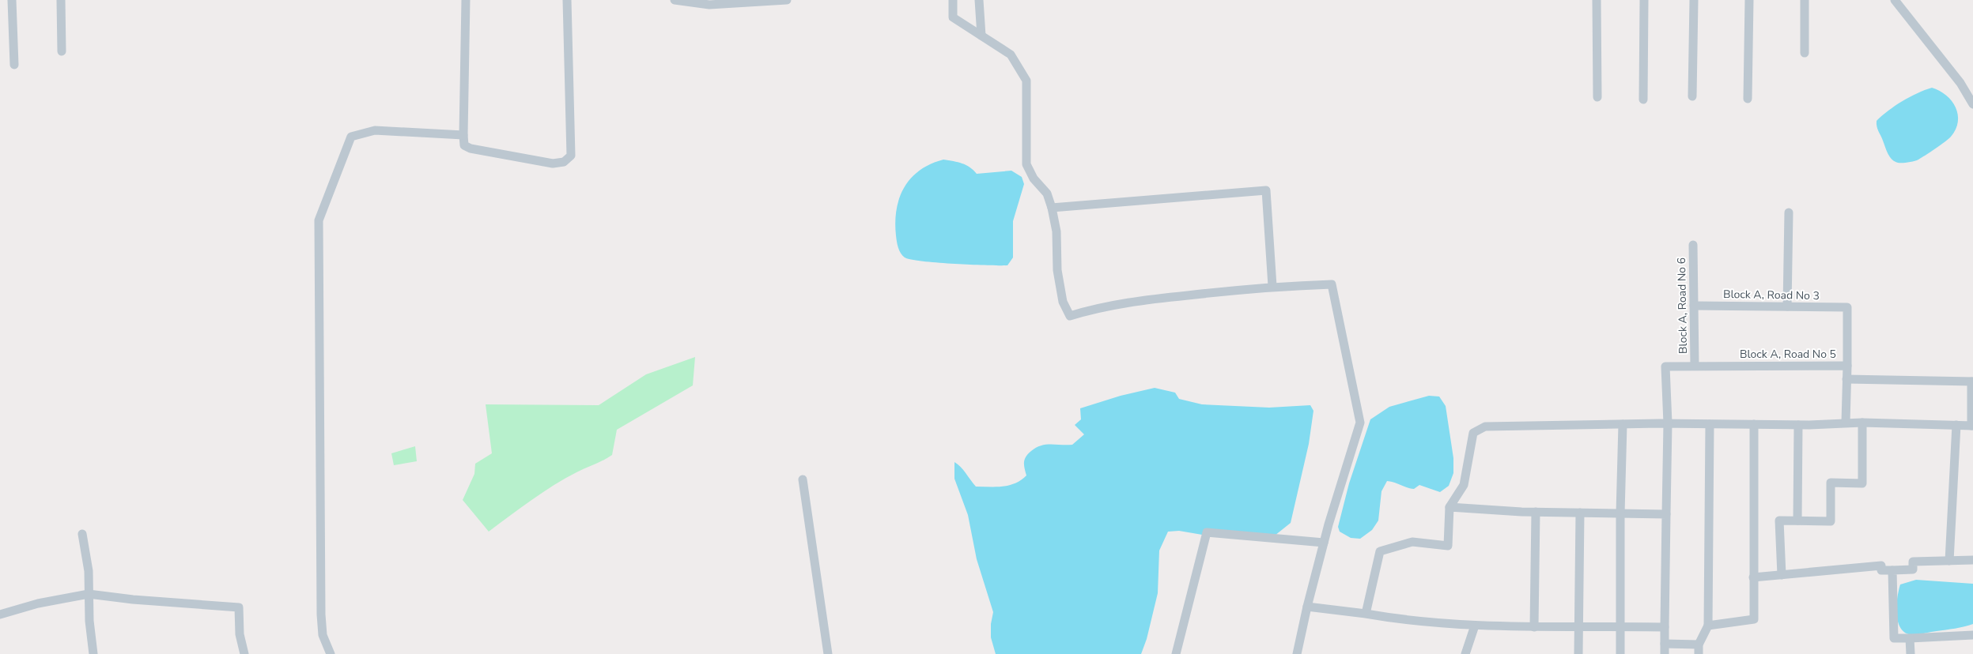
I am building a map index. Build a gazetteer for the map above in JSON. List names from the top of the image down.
{
  "streets": {
    "street": ["Block A, Road No 3", "Block A, Road No 6", "Block A, Road No 5"]
  },
  "crossings": [
    ["Block A, Road No 3", "Block A, Road No 6"],
    ["Block A, Road No 3", "Block A, Road No 5"],
    ["Block A, Road No 6", "Block A, Road No 5"]
  ]
}
